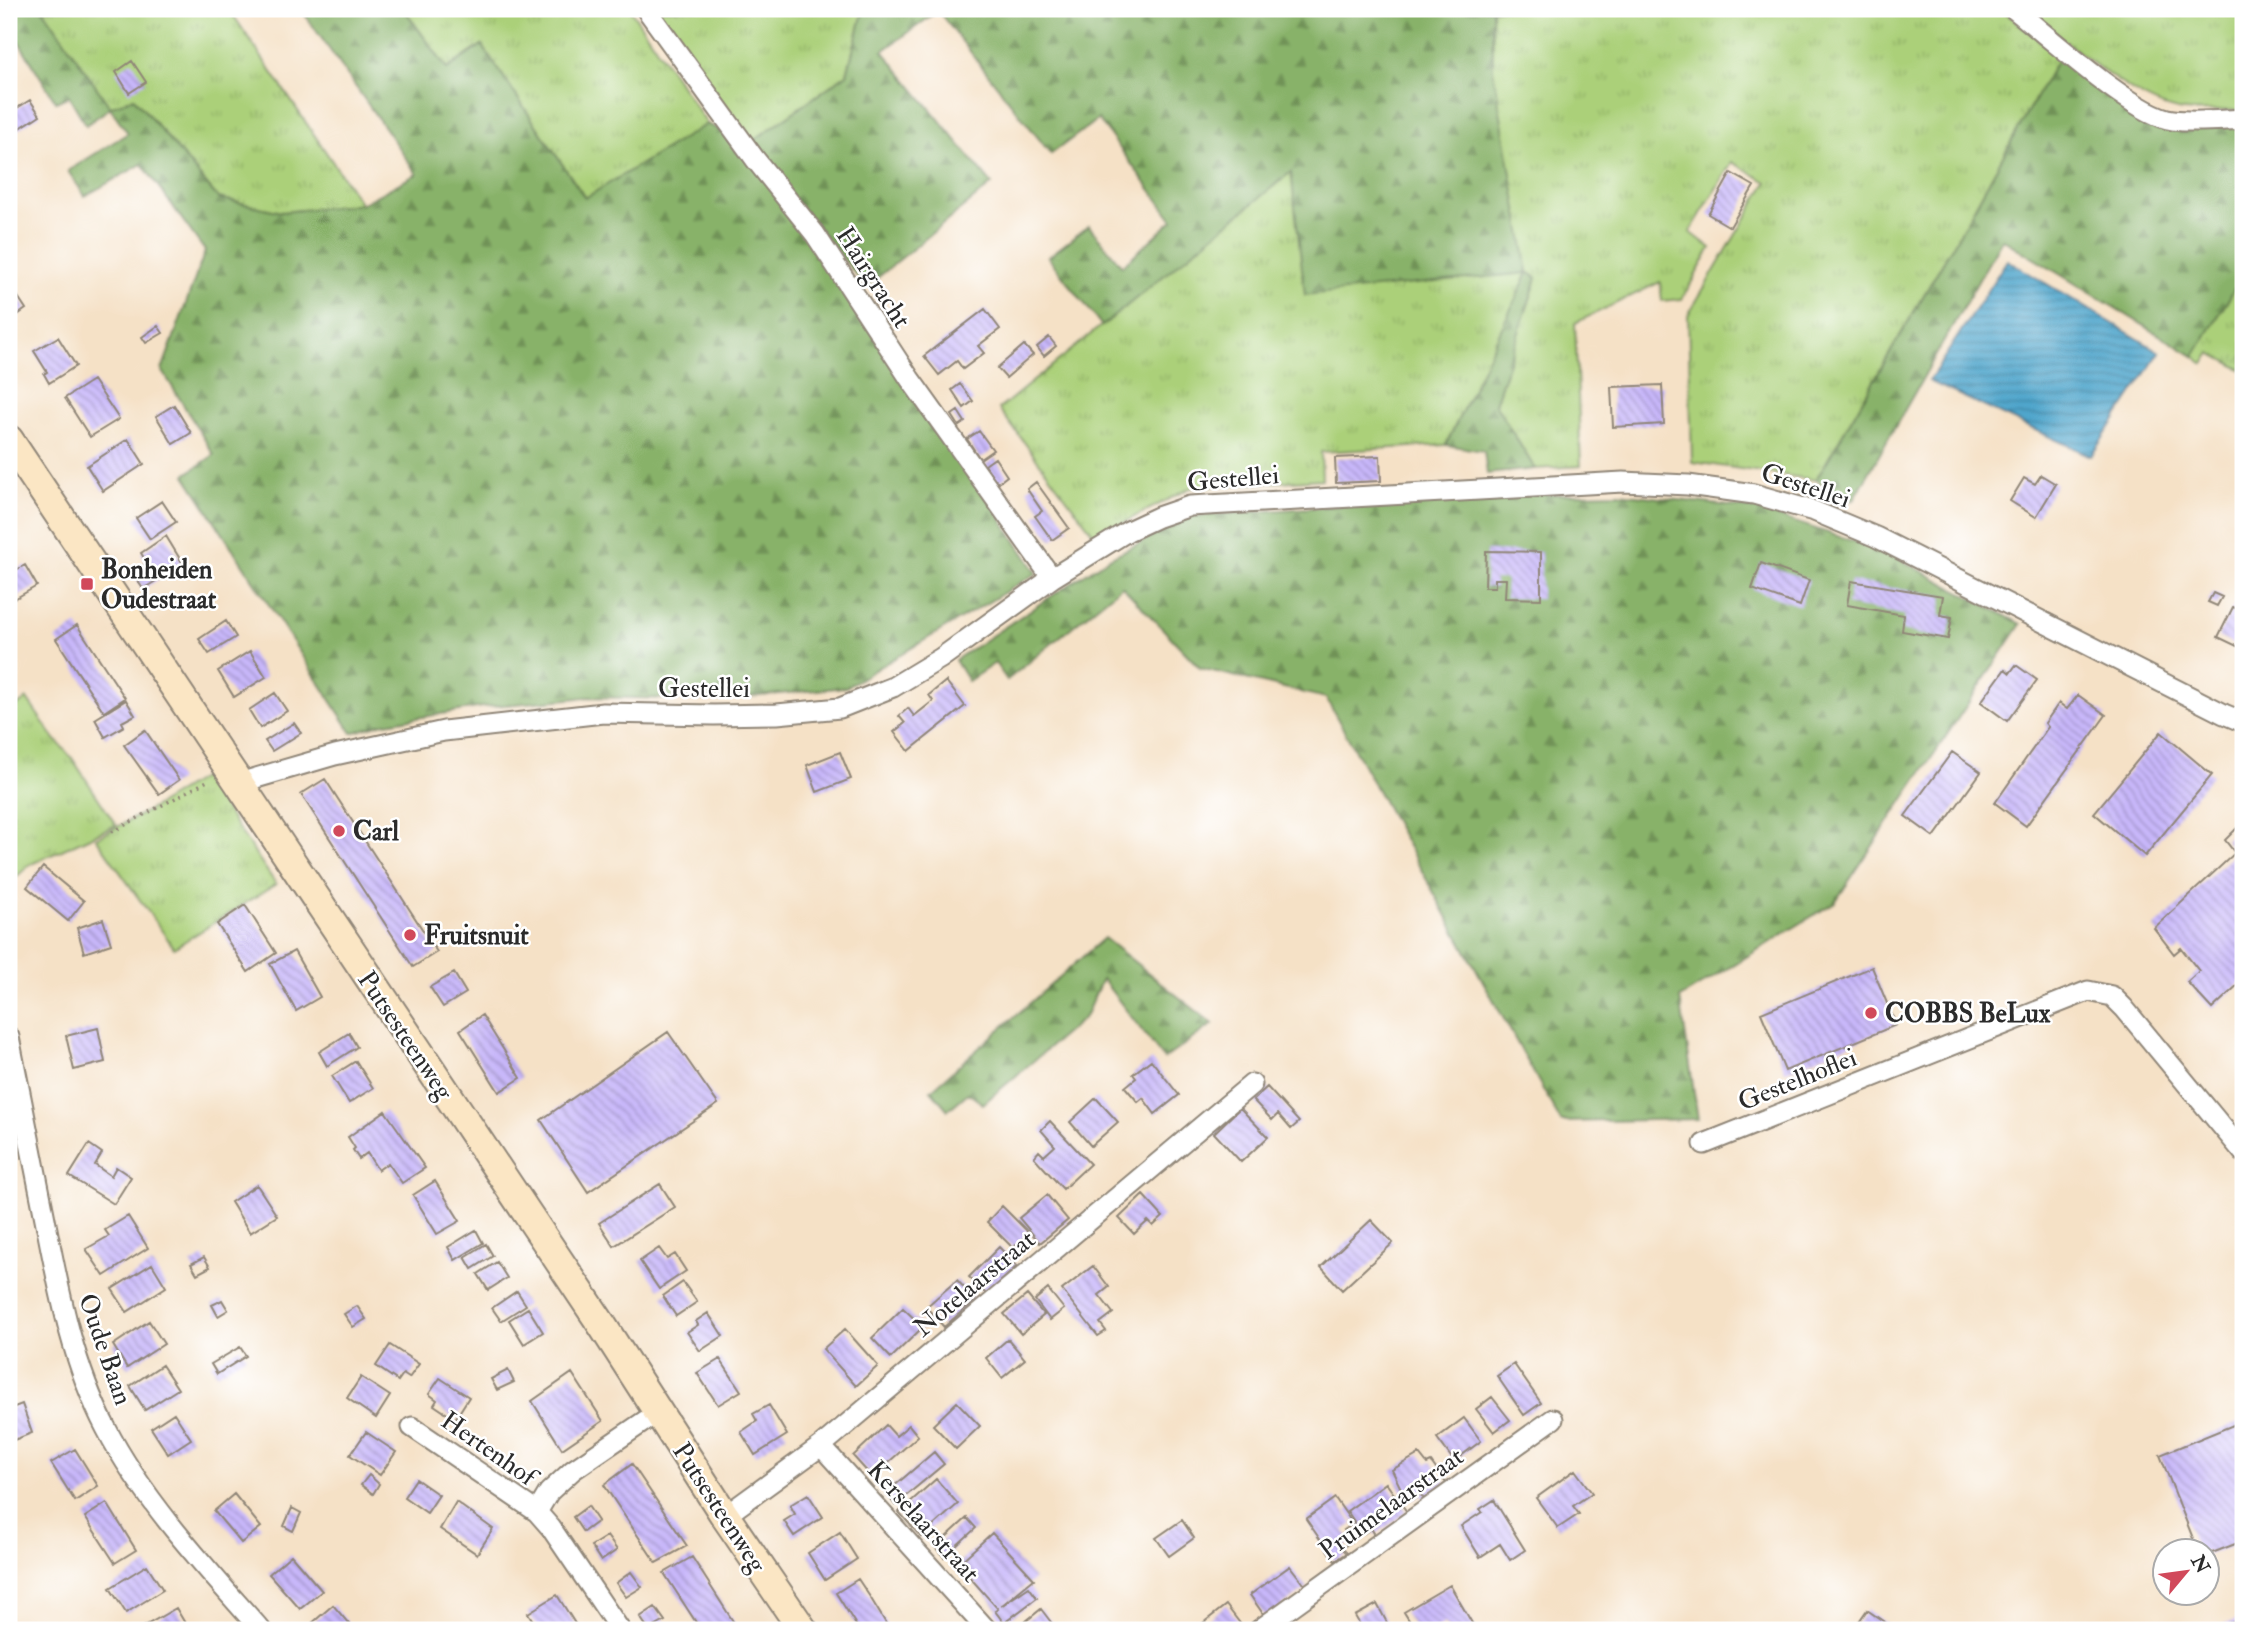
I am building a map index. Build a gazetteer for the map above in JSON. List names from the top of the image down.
{
  "streets": {
    "main road": ["Putsesteenweg"],
    "street": [
      "Hairgracht",
      "Gestellei",
      "Gestelhoflei",
      "Notelaarstraat",
      "Oude Baan",
      "Hertenhof",
      "Pruimelaarstraat",
      "Kerselaarstraat"
    ]
  },
  "crossings": [
    ["Hairgracht", "Gestellei"],
    ["Gestellei", "Putsesteenweg"],
    ["Putsesteenweg", "Notelaarstraat"],
    ["Putsesteenweg", "Hertenhof"],
    ["Notelaarstraat", "Kerselaarstraat"]
  ],
  "places": {
    "transit": ["Bonheiden Oudestraat"],
    "other": ["Carl", "Fruitsnuit", "COBBS BeLux"]
  },
  "north": "top right"
}
